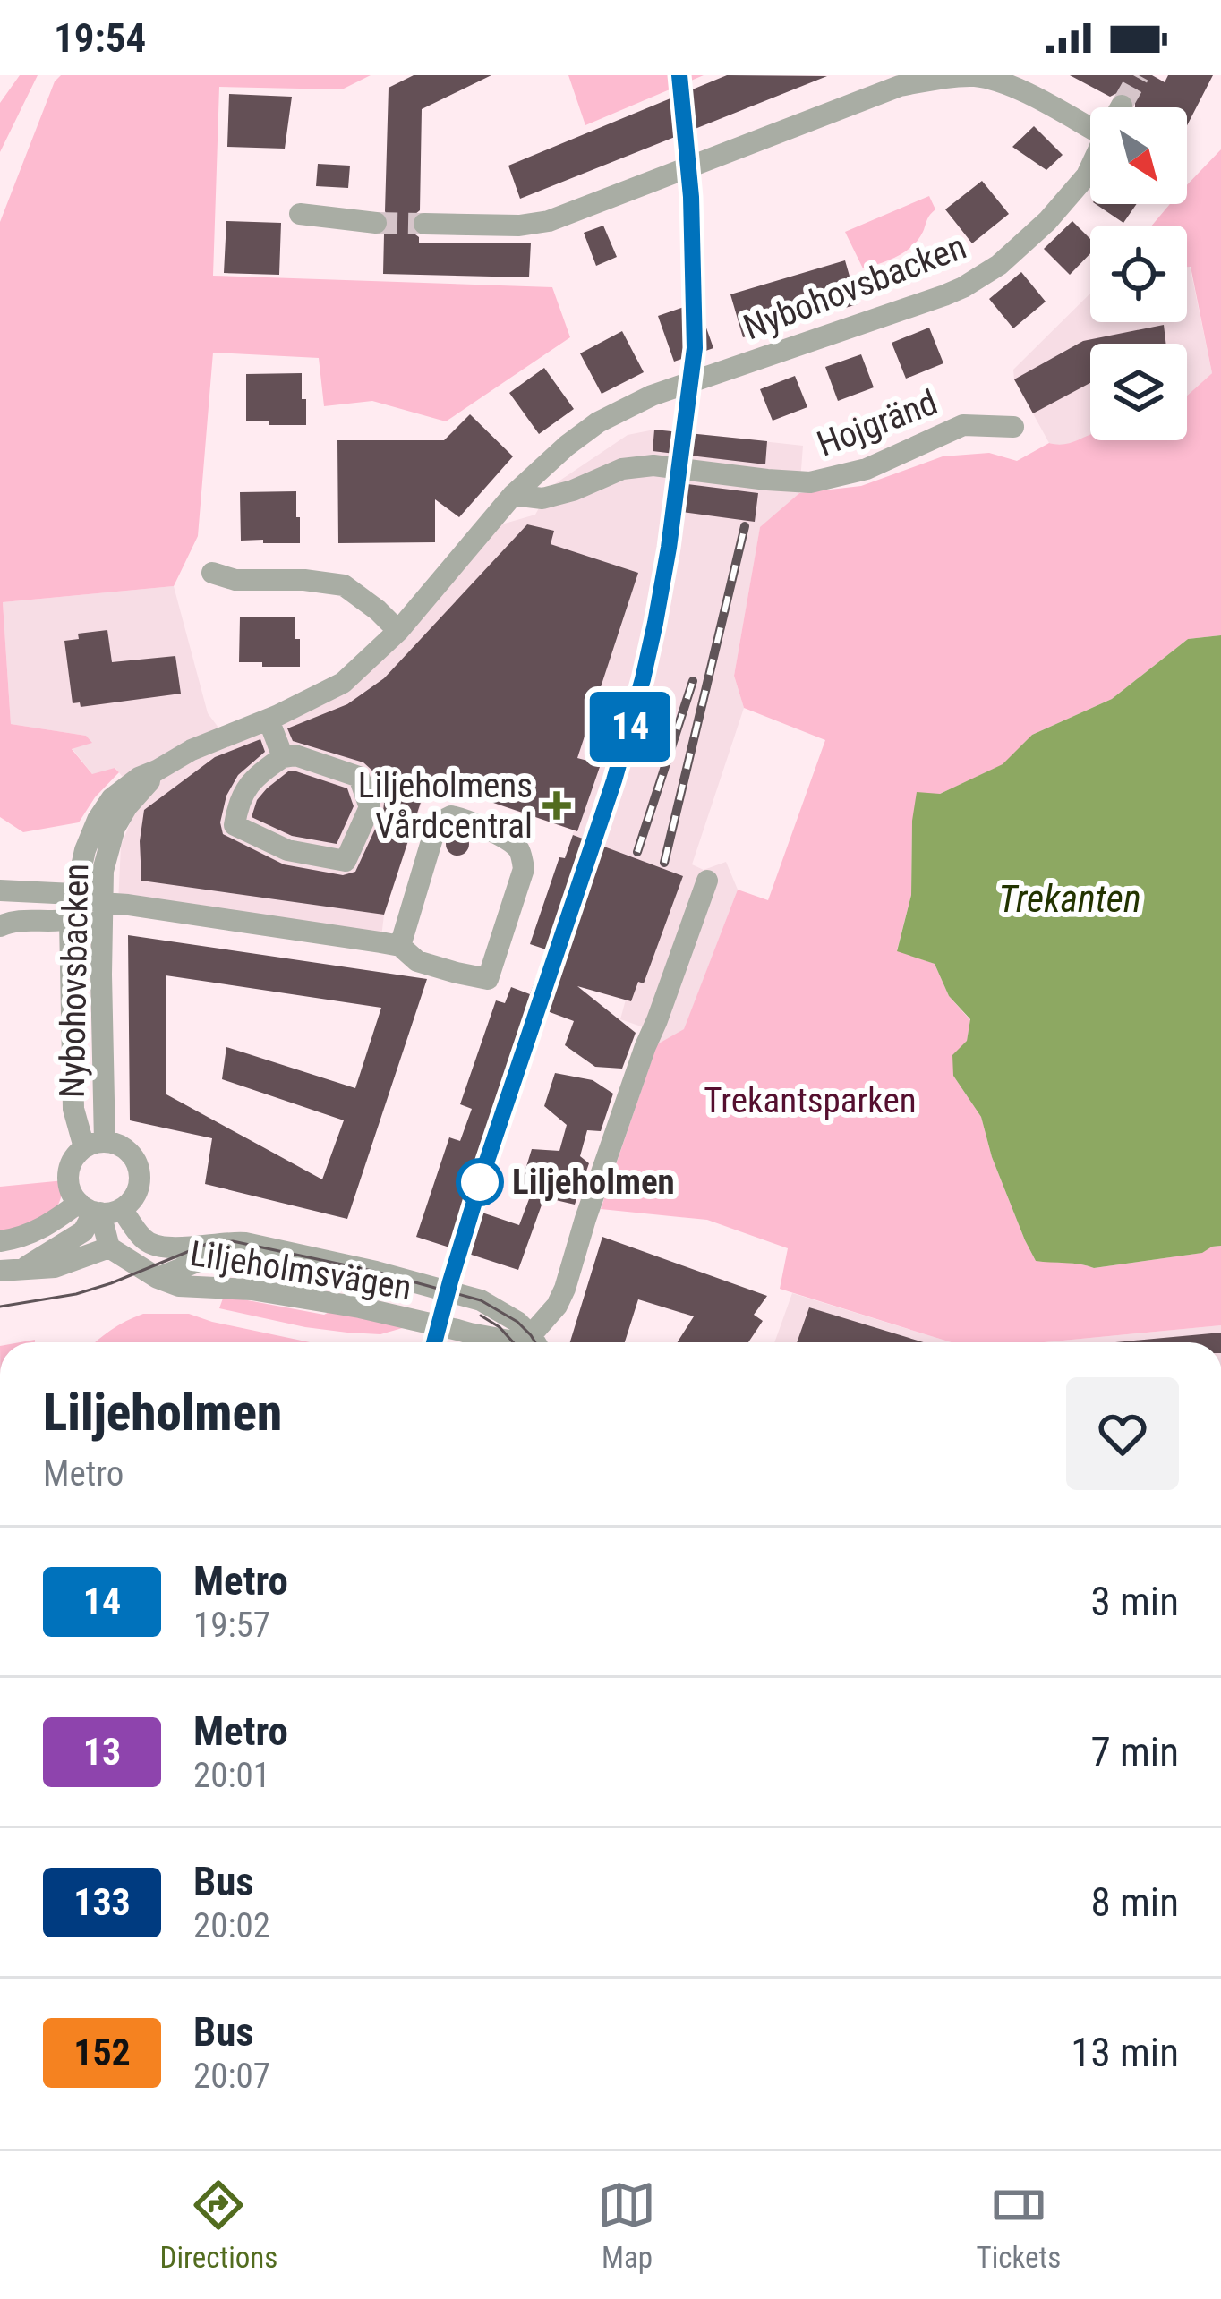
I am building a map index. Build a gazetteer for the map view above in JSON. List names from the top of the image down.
{
  "streets": {
    "street": ["Nybohovsbacken", "Hojgränd", "Liljeholmsvägen"]
  },
  "crossings": [
    ["Nybohovsbacken", "Hojgränd"],
    ["Nybohovsbacken", "Liljeholmsvägen"]
  ],
  "water": ["Trekanten"],
  "parks": ["Trekantsparken"],
  "places": {
    "health": ["Liljeholmens Vårdcentral"],
    "other": ["Liljeholmen"]
  },
  "lines": ["metro line 14"],
  "north": "bottom right",
  "page": {
    "status": "19:54",
    "on_map": "14",
    "heading": ["Liljeholmen", "Metro"],
    "list": [
      {
        "mark": "14",
        "name": "Metro",
        "note": "19:57",
        "value": "3 min"
      },
      {
        "mark": "13",
        "name": "Metro",
        "note": "20:01",
        "value": "7 min"
      },
      {
        "mark": "133",
        "name": "Bus",
        "note": "20:02",
        "value": "8 min"
      },
      {
        "mark": "152",
        "name": "Bus",
        "note": "20:07",
        "value": "13 min"
      }
    ],
    "tabs": ["Directions", "Map", "Tickets"]
  }
}
